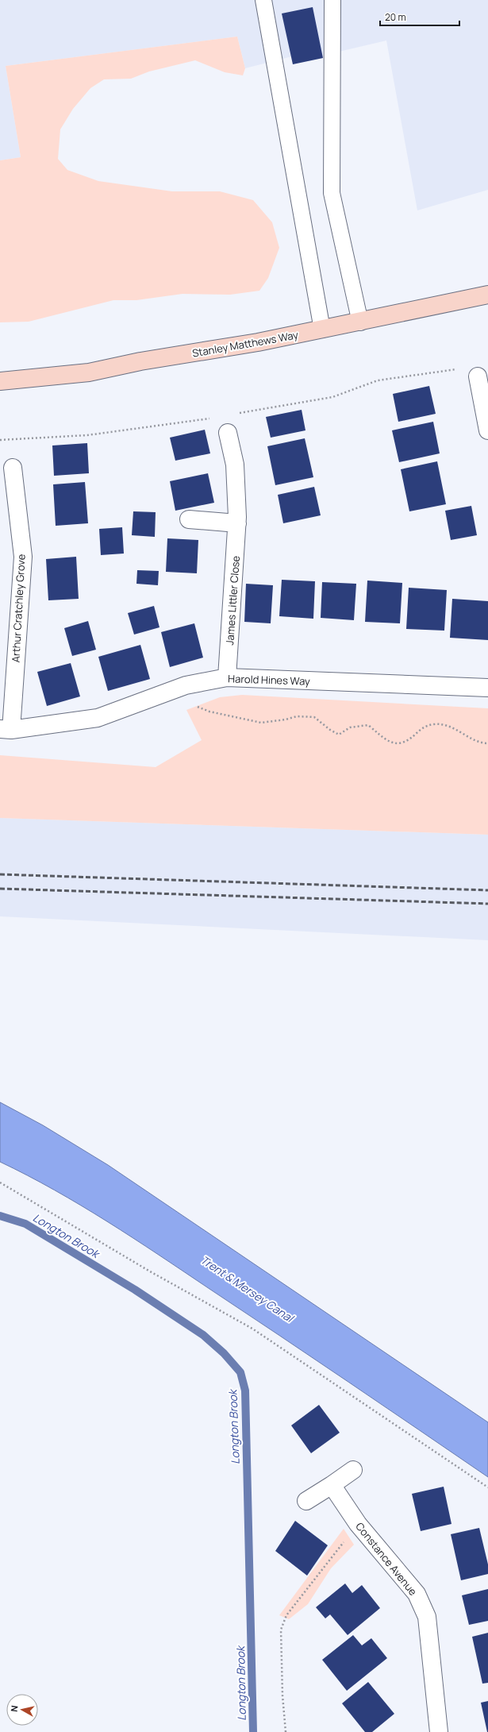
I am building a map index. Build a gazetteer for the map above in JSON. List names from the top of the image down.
{
  "streets": {
    "main road": ["Stanley Matthews Way"],
    "street": [
      "James Littler Close",
      "Arthur Cratchley Grove",
      "Harold Hines Way",
      "Constance Avenue"
    ]
  },
  "crossings": [
    ["James Littler Close", "Harold Hines Way"],
    ["Arthur Cratchley Grove", "Harold Hines Way"]
  ],
  "water": ["Longton Brook", "Trent & Mersey Canal"],
  "scale_bar": "20 m",
  "north": "left"
}
